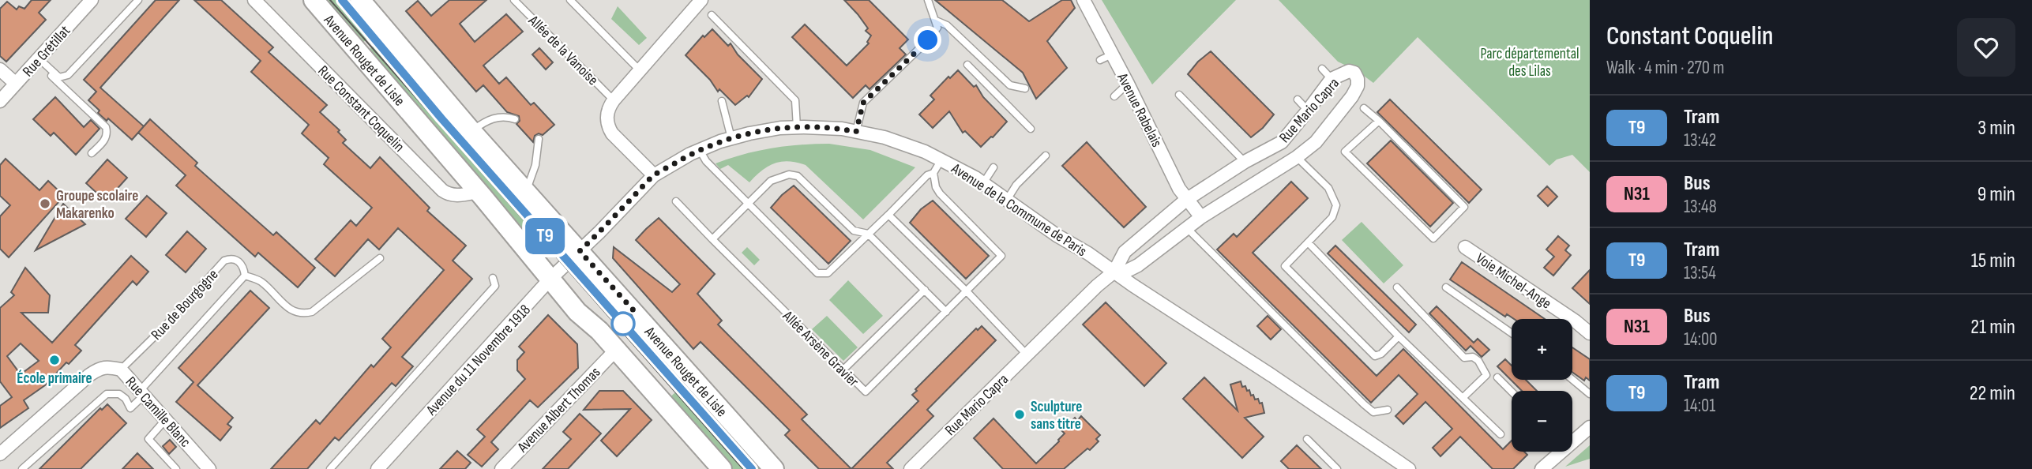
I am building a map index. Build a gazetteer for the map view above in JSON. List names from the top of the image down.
{
  "streets": {
    "main road": ["Avenue Rouget de Lisle"],
    "street": [
      "Rue Grétillat",
      "Rue Constant Coquelin",
      "Avenue Rabelais",
      "Rue Mario Capra",
      "Avenue de la Commune de Paris",
      "Voie Michel-Ange",
      "Avenue du 11 Novembre 1918",
      "Avenue Albert Thomas",
      "Rue Camille Blanc"
    ],
    "lane": ["Allée de la Vanoise", "Rue de Bourgogne", "Allée Arsène Gravier"]
  },
  "crossings": [
    ["Avenue Rouget de Lisle", "Rue Constant Coquelin"],
    ["Avenue Rouget de Lisle", "Avenue de la Commune de Paris"],
    ["Avenue Rouget de Lisle", "Avenue du 11 Novembre 1918"],
    ["Avenue Rouget de Lisle", "Avenue Albert Thomas"],
    ["Avenue Rabelais", "Rue Mario Capra"],
    ["Rue Mario Capra", "Avenue de la Commune de Paris"],
    ["Avenue de la Commune de Paris", "Avenue du 11 Novembre 1918"],
    ["Rue de Bourgogne", "Rue Camille Blanc"]
  ],
  "parks": ["Parc départemental des Lilas"],
  "places": ["Groupe scolaire Makarenko", "École primaire", "Sculpture sans titre"],
  "lines": ["tram line T9"],
  "page": {
    "on_map": "T9",
    "heading": ["Constant Coquelin", "Walk · 4 min · 270 m"],
    "list": [
      {
        "mark": "T9",
        "name": "Tram",
        "note": "13:42",
        "value": "3 min"
      },
      {
        "mark": "N31",
        "name": "Bus",
        "note": "13:48",
        "value": "9 min"
      },
      {
        "mark": "T9",
        "name": "Tram",
        "note": "13:54",
        "value": "15 min"
      },
      {
        "mark": "N31",
        "name": "Bus",
        "note": "14:00",
        "value": "21 min"
      },
      {
        "mark": "T9",
        "name": "Tram",
        "note": "14:01",
        "value": "22 min"
      }
    ],
    "map_buttons": ["+", "−"]
  }
}
